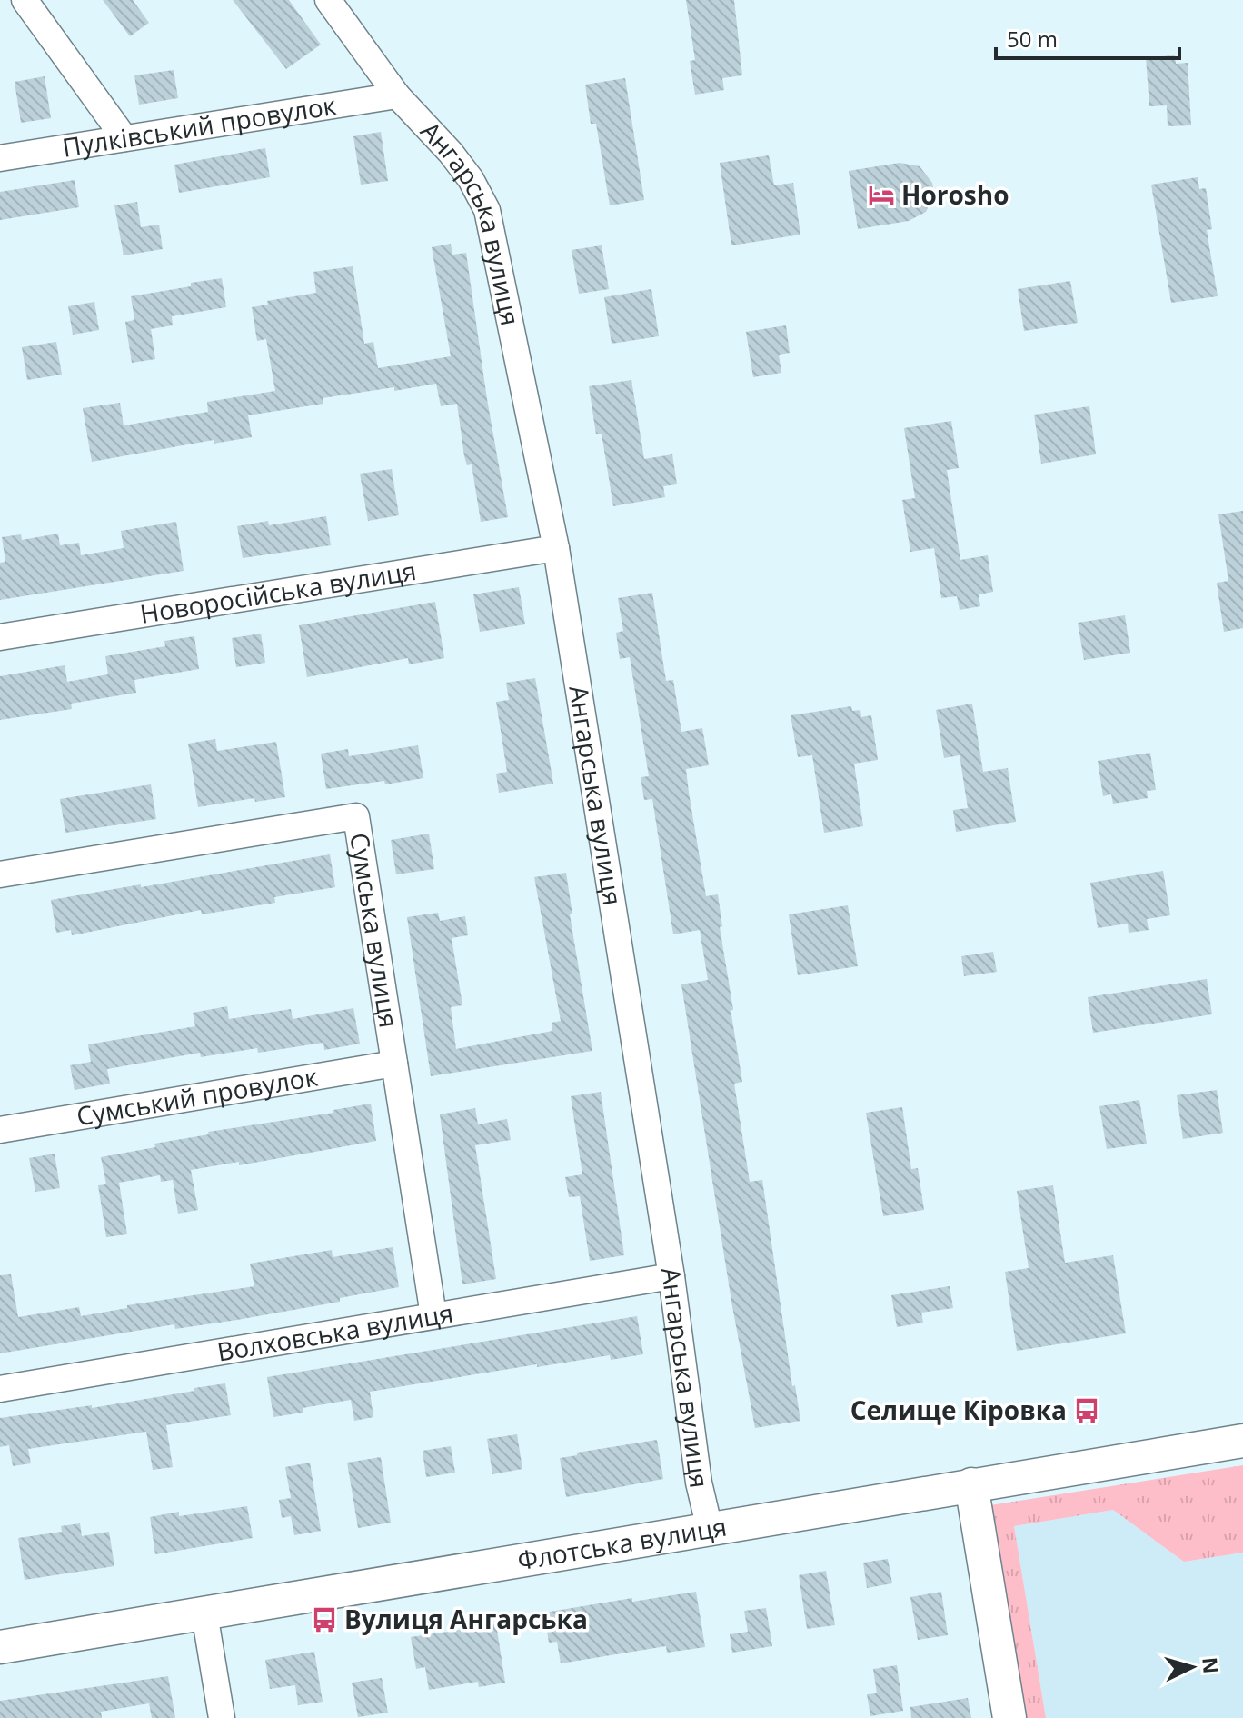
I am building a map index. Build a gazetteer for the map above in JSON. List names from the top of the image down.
{
  "streets": {
    "street": [
      "Пулківський провулок",
      "Ангарська вулиця",
      "Новоросійська вулиця",
      "Сумська вулиця",
      "Сумський провулок",
      "Волховська вулиця",
      "Флотська вулиця"
    ]
  },
  "crossings": [
    ["Пулківський провулок", "Ангарська вулиця"],
    ["Ангарська вулиця", "Новоросійська вулиця"],
    ["Ангарська вулиця", "Волховська вулиця"],
    ["Ангарська вулиця", "Флотська вулиця"],
    ["Сумська вулиця", "Сумський провулок"],
    ["Сумська вулиця", "Волховська вулиця"]
  ],
  "places": {
    "hotel": ["Horosho"],
    "bus stop": ["Селище Кіровка", "Вулиця Ангарська"]
  },
  "scale_bar": "50 m",
  "north": "right"
}
